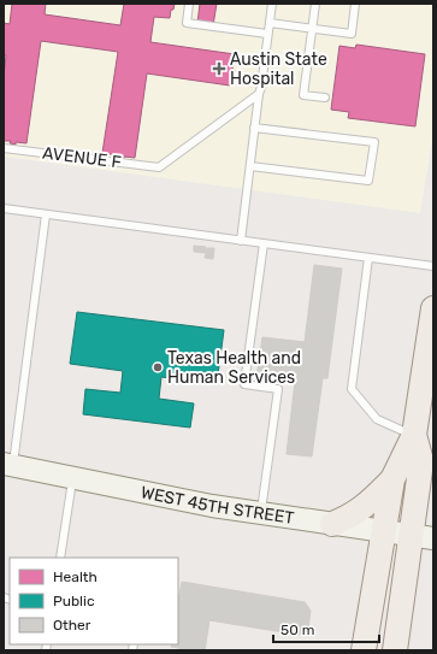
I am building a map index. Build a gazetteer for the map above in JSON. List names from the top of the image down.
{
  "streets": {
    "main road": ["WEST 45TH STREET"],
    "lane": ["AVENUE F"]
  },
  "places": {
    "health": ["Austin State Hospital"],
    "other": ["Texas Health and Human Services"]
  },
  "legend": ["Health", "Public", "Other"],
  "scale_bar": "50 m"
}
